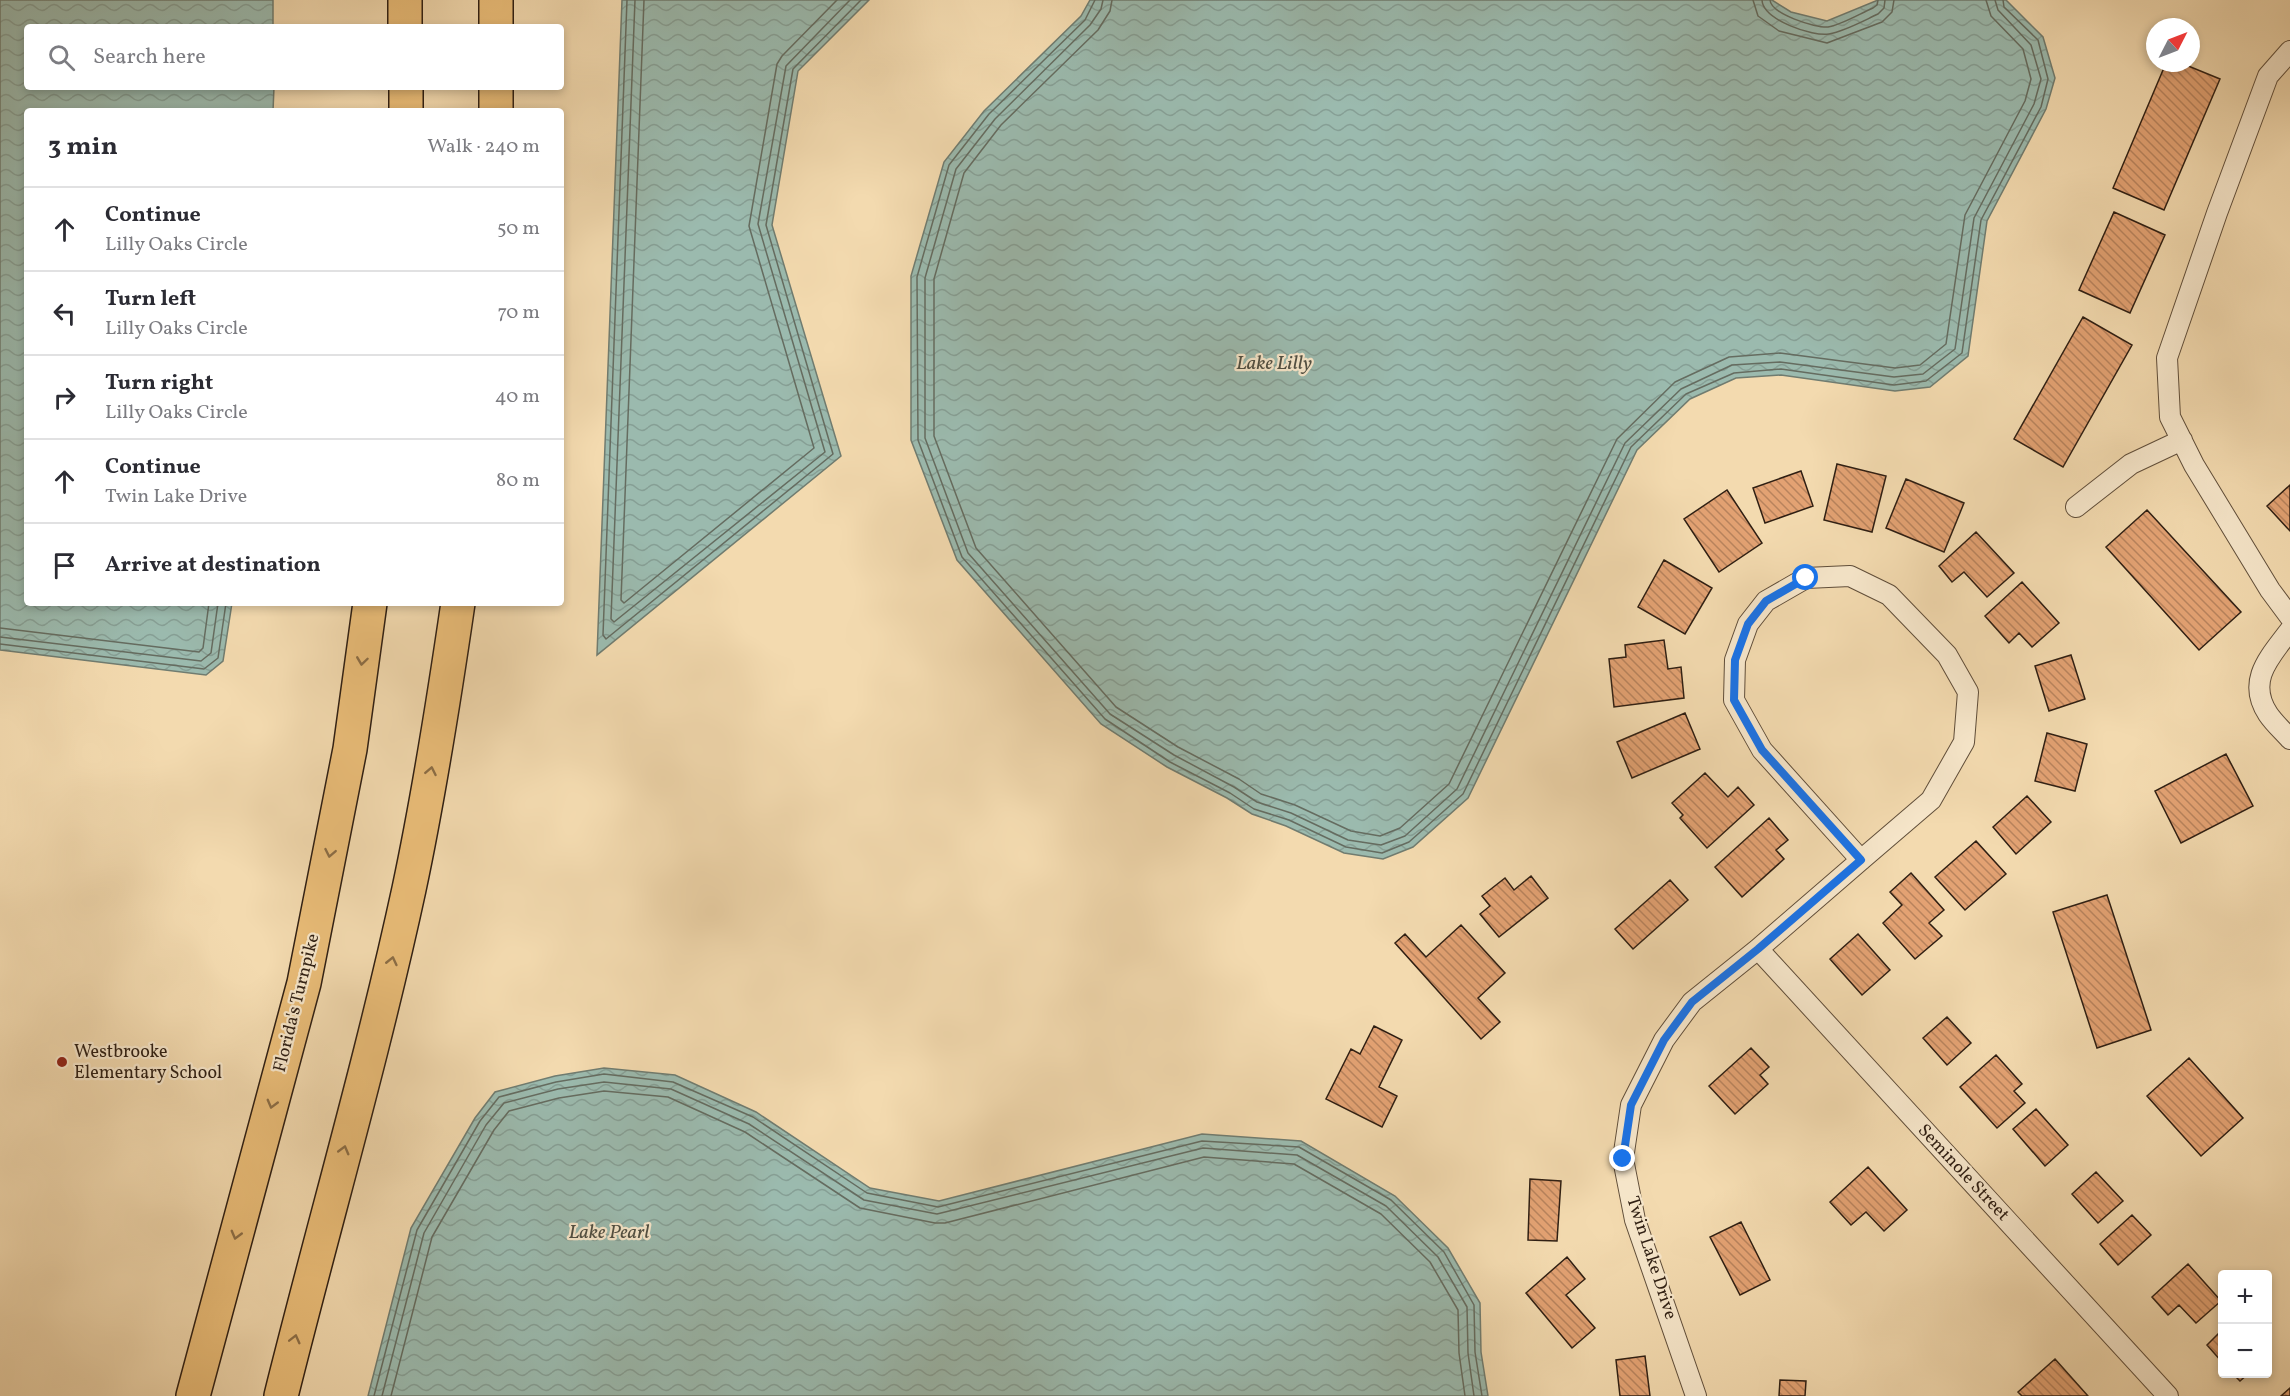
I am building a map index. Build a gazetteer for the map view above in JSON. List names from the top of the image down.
{
  "streets": {
    "highway": ["Florida's Turnpike"],
    "street": ["Seminole Street", "Twin Lake Drive"]
  },
  "crossings": [
    ["Seminole Street", "Twin Lake Drive"]
  ],
  "water": ["Lake Lilly", "Lake Pearl"],
  "places": ["Westbrooke Elementary School"],
  "north": "top right",
  "page": {
    "search": "Search here",
    "heading": ["3 min", "Walk · 240 m"],
    "list": [
      ["Continue", "Lilly Oaks Circle", "50 m"],
      ["Turn left", "Lilly Oaks Circle", "70 m"],
      ["Turn right", "Lilly Oaks Circle", "40 m"],
      ["Continue", "Twin Lake Drive", "80 m"],
      "Arrive at destination"
    ],
    "map_buttons": ["+", "−"]
  }
}
